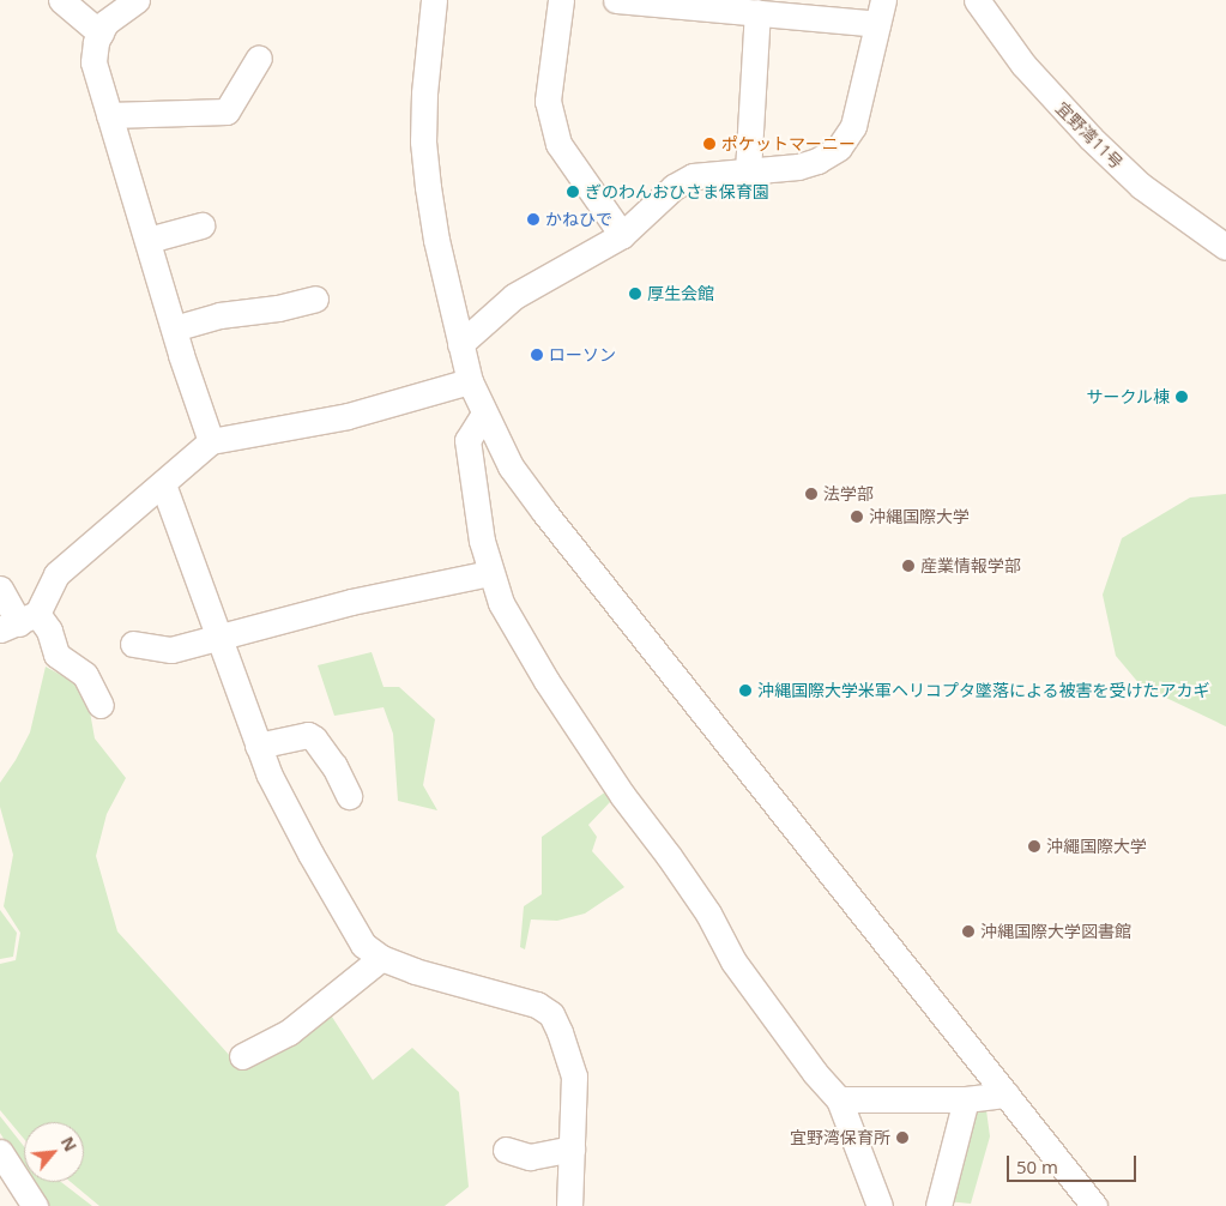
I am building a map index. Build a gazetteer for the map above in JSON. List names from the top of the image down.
{
  "streets": {
    "street": ["宜野湾11号"]
  },
  "places": [
    "ポケットマーニー",
    "ぎのわんおひさま保育園",
    "かねひで",
    "厚生会館",
    "ローソン",
    "サークル棟",
    "法学部",
    "沖縄国際大学",
    "産業情報学部",
    "沖縄国際大学米軍ヘリコプタ墜落による被害を受けたアカギ",
    "沖繩国際大学",
    "沖縄国際大学図書館",
    "宜野湾保育所"
  ],
  "scale_bar": "50 m",
  "north": "top right"
}
